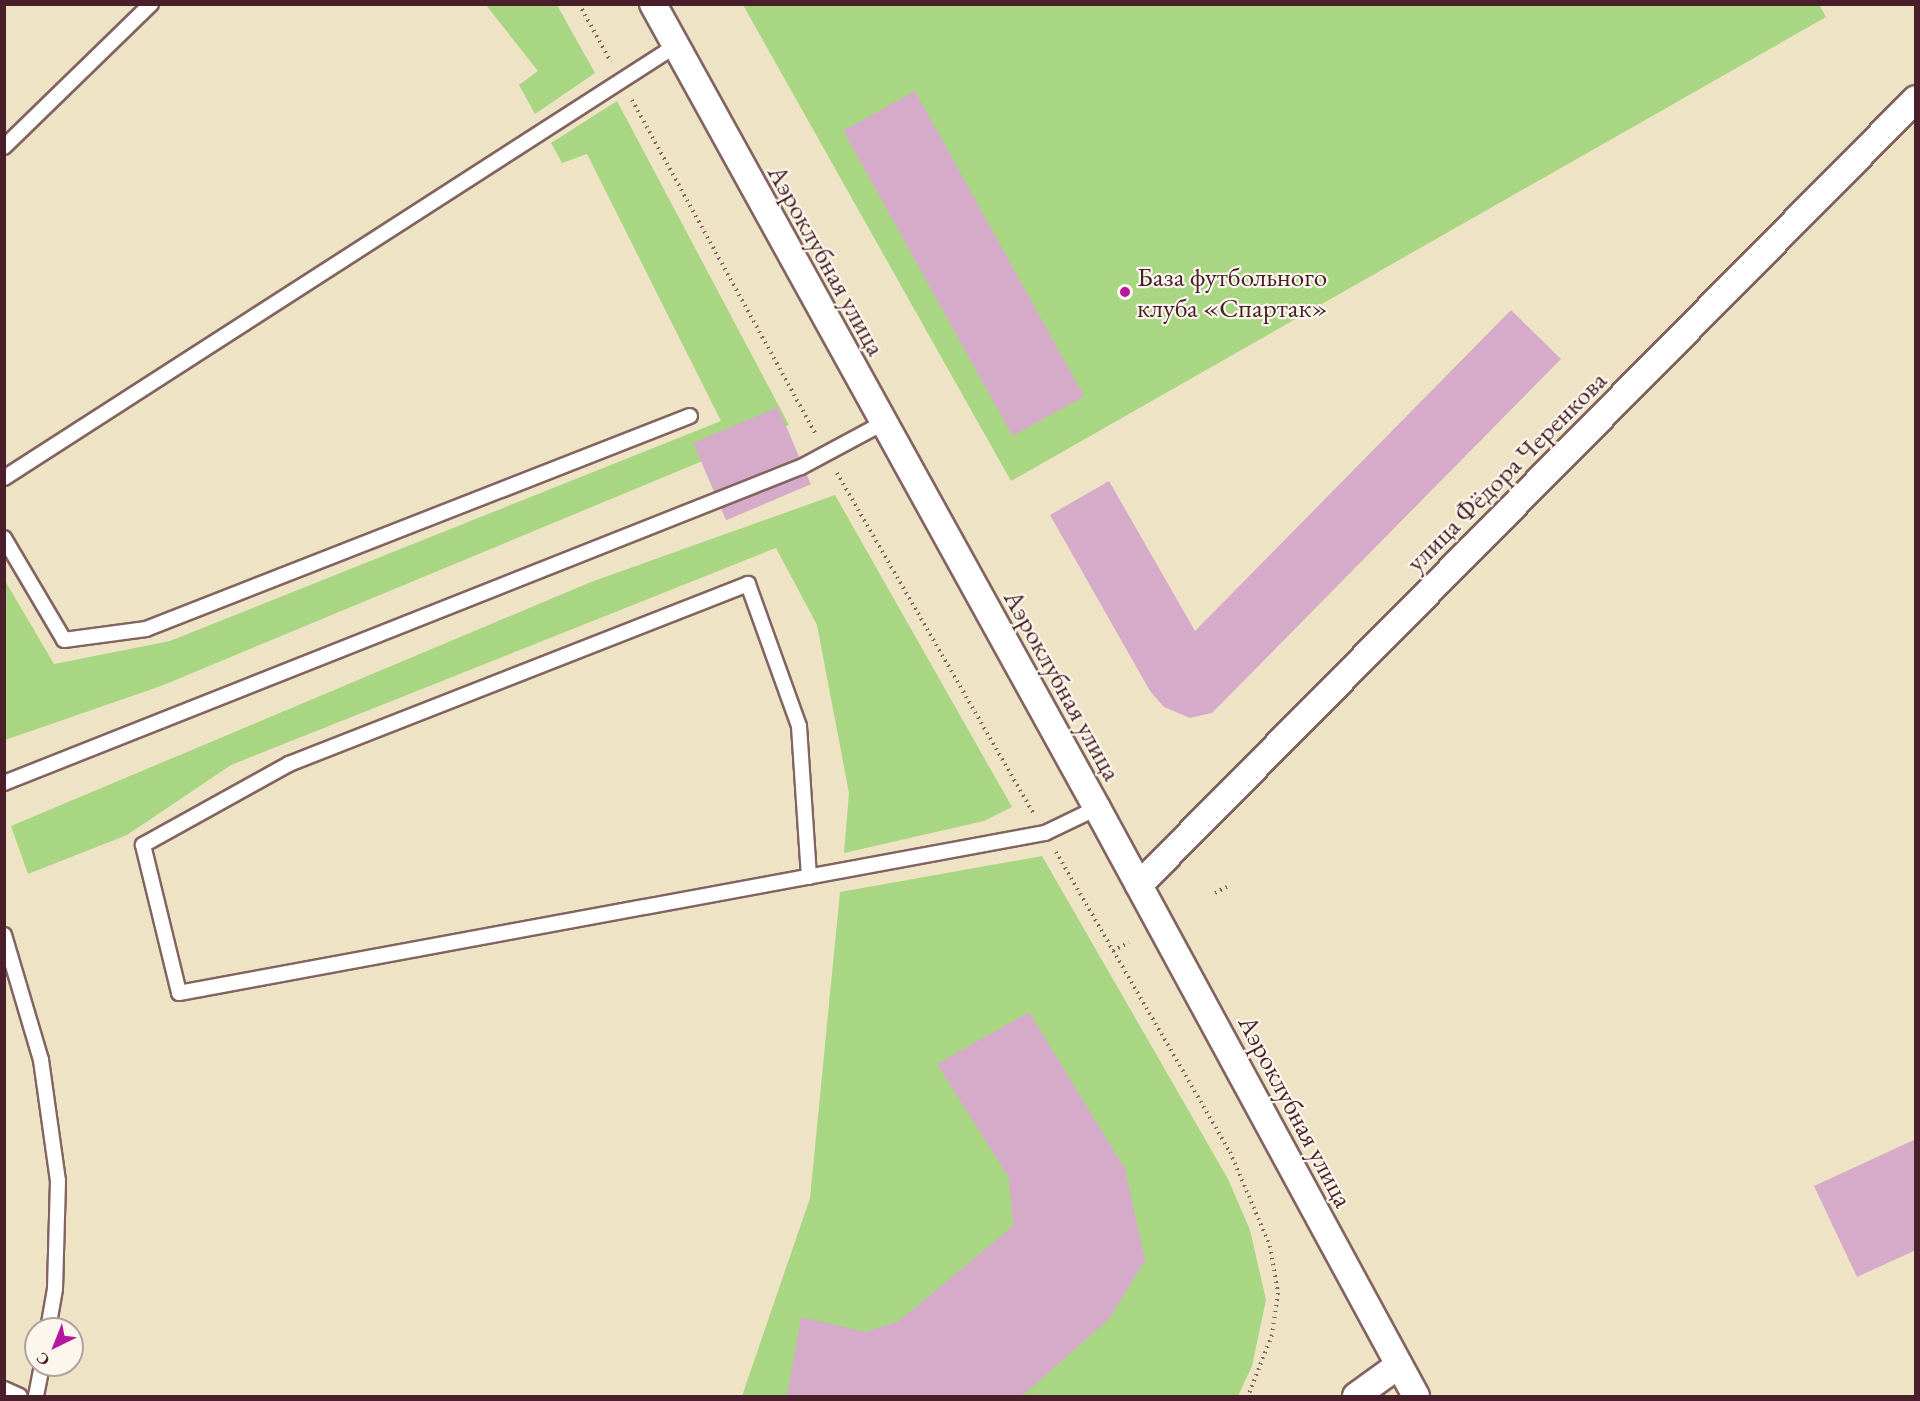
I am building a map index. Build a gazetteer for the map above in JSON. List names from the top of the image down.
{
  "streets": {
    "street": ["Аэроклубная улица", "улица Фёдора Черенкова"]
  },
  "crossings": [
    ["Аэроклубная улица", "улица Фёдора Черенкова"]
  ],
  "places": ["База футбольного клуба «Спартак»"],
  "north": "bottom left"
}
